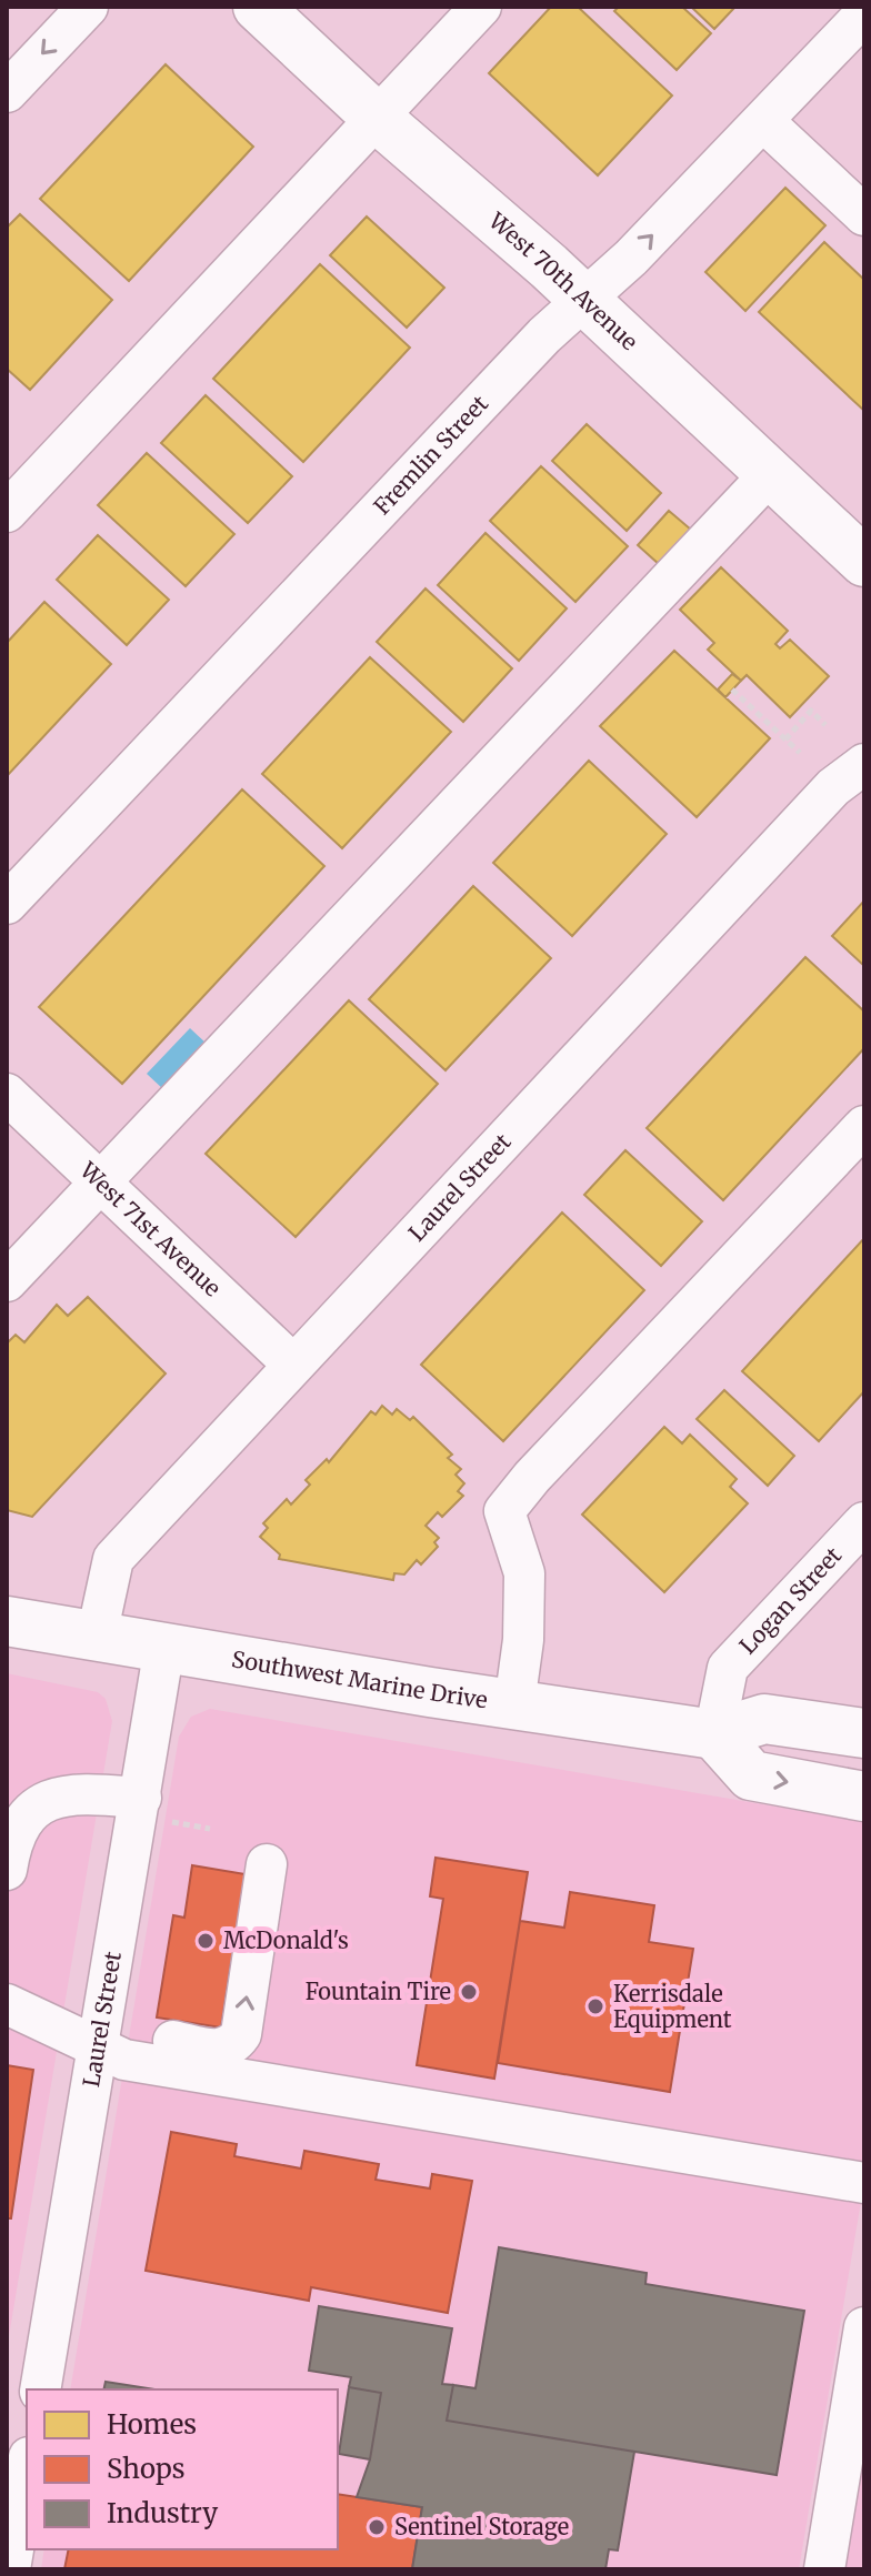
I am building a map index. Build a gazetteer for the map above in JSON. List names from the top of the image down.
{
  "streets": {
    "main road": ["West 70th Avenue", "Southwest Marine Drive"],
    "street": [
      "Fremlin Street",
      "Laurel Street",
      "West 71st Avenue",
      "Logan Street"
    ]
  },
  "crossings": [
    ["West 70th Avenue", "Fremlin Street"],
    ["Laurel Street", "West 71st Avenue"],
    ["Laurel Street", "Southwest Marine Drive"],
    ["Logan Street", "Southwest Marine Drive"]
  ],
  "places": [
    "McDonald's",
    "Fountain Tire",
    "Kerrisdale Equipment",
    "Sentinel Storage"
  ],
  "legend": ["Homes", "Shops", "Industry"]
}
